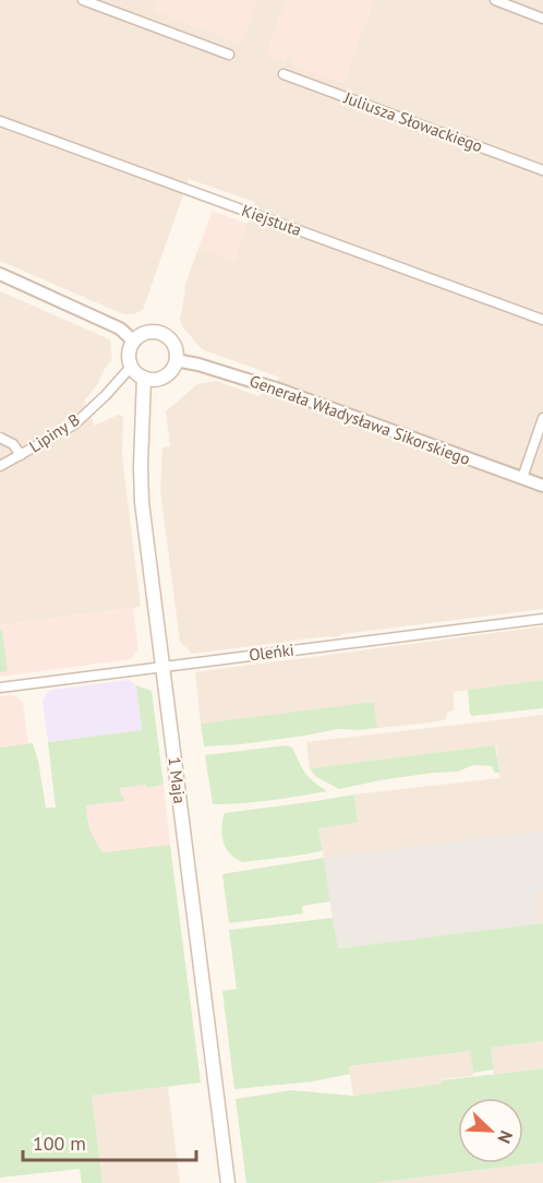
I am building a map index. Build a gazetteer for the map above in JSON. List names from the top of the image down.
{
  "streets": {
    "main road": ["1 Maja"],
    "street": [
      "Juliusza Słowackiego",
      "Kiejstuta",
      "Generała Władysława Sikorskiego",
      "Lipiny B",
      "Oleńki"
    ]
  },
  "crossings": [
    ["Generała Władysława Sikorskiego", "Lipiny B"],
    ["Generała Władysława Sikorskiego", "1 Maja"],
    ["Lipiny B", "1 Maja"],
    ["Oleńki", "1 Maja"]
  ],
  "scale_bar": "100 m",
  "north": "bottom right"
}
